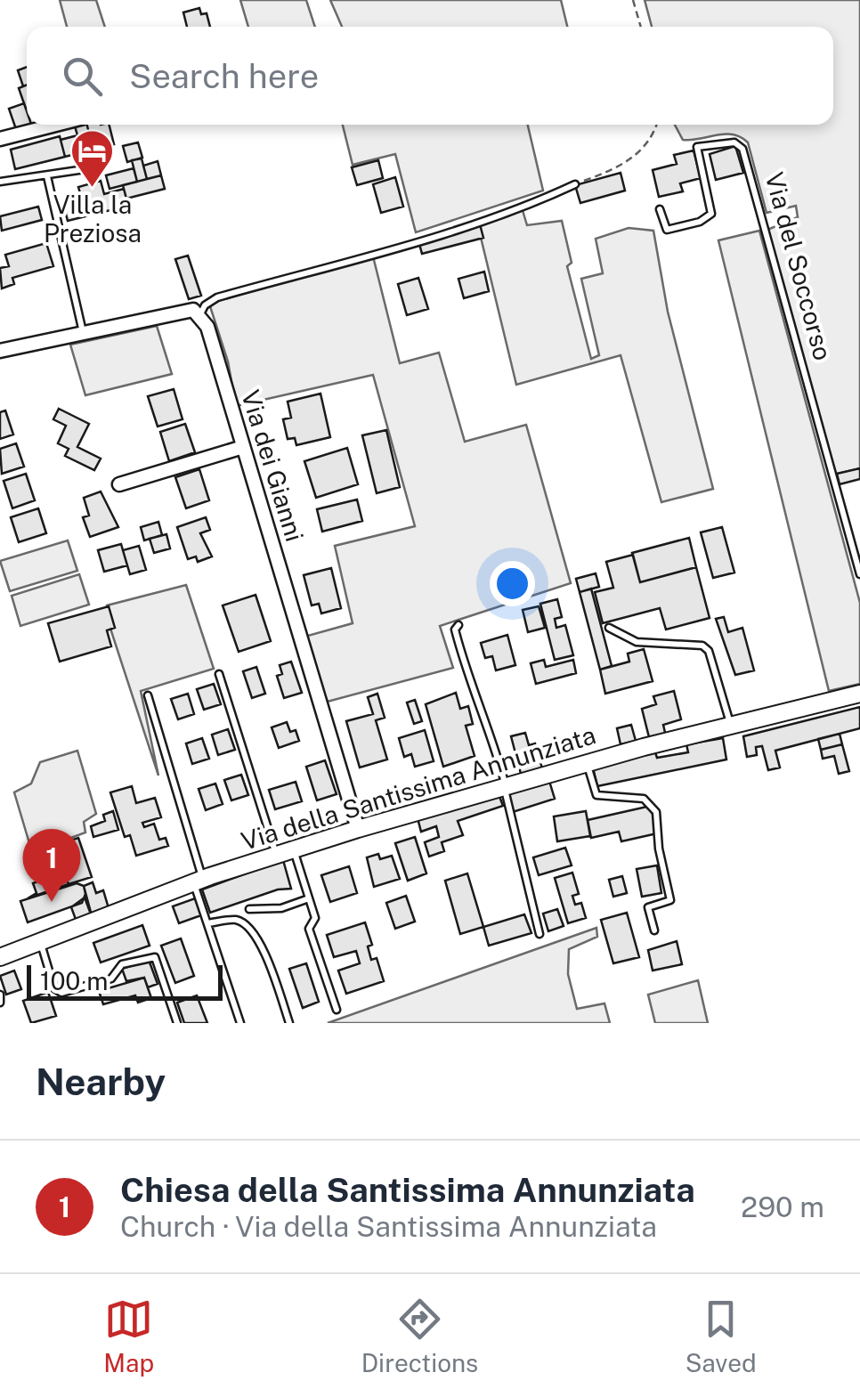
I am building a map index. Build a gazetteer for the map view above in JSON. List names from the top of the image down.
{
  "streets": {
    "street": ["Via dei Gianni", "Via della Santissima Annunziata"],
    "lane": ["Via del Soccorso"]
  },
  "crossings": [
    ["Via dei Gianni", "Via della Santissima Annunziata"]
  ],
  "places": {
    "hotel": ["Villa la Preziosa"]
  },
  "scale_bar": "100 m",
  "page": {
    "search": "Search here",
    "pins": "1",
    "scale": "100 m",
    "heading": "Nearby",
    "list": [
      {
        "mark": "1",
        "name": "Chiesa della Santissima Annunziata",
        "note": "Church · Via della Santissima Annunziata",
        "value": "290 m"
      }
    ],
    "nav": ["Map", "Directions", "Saved"]
  }
}
